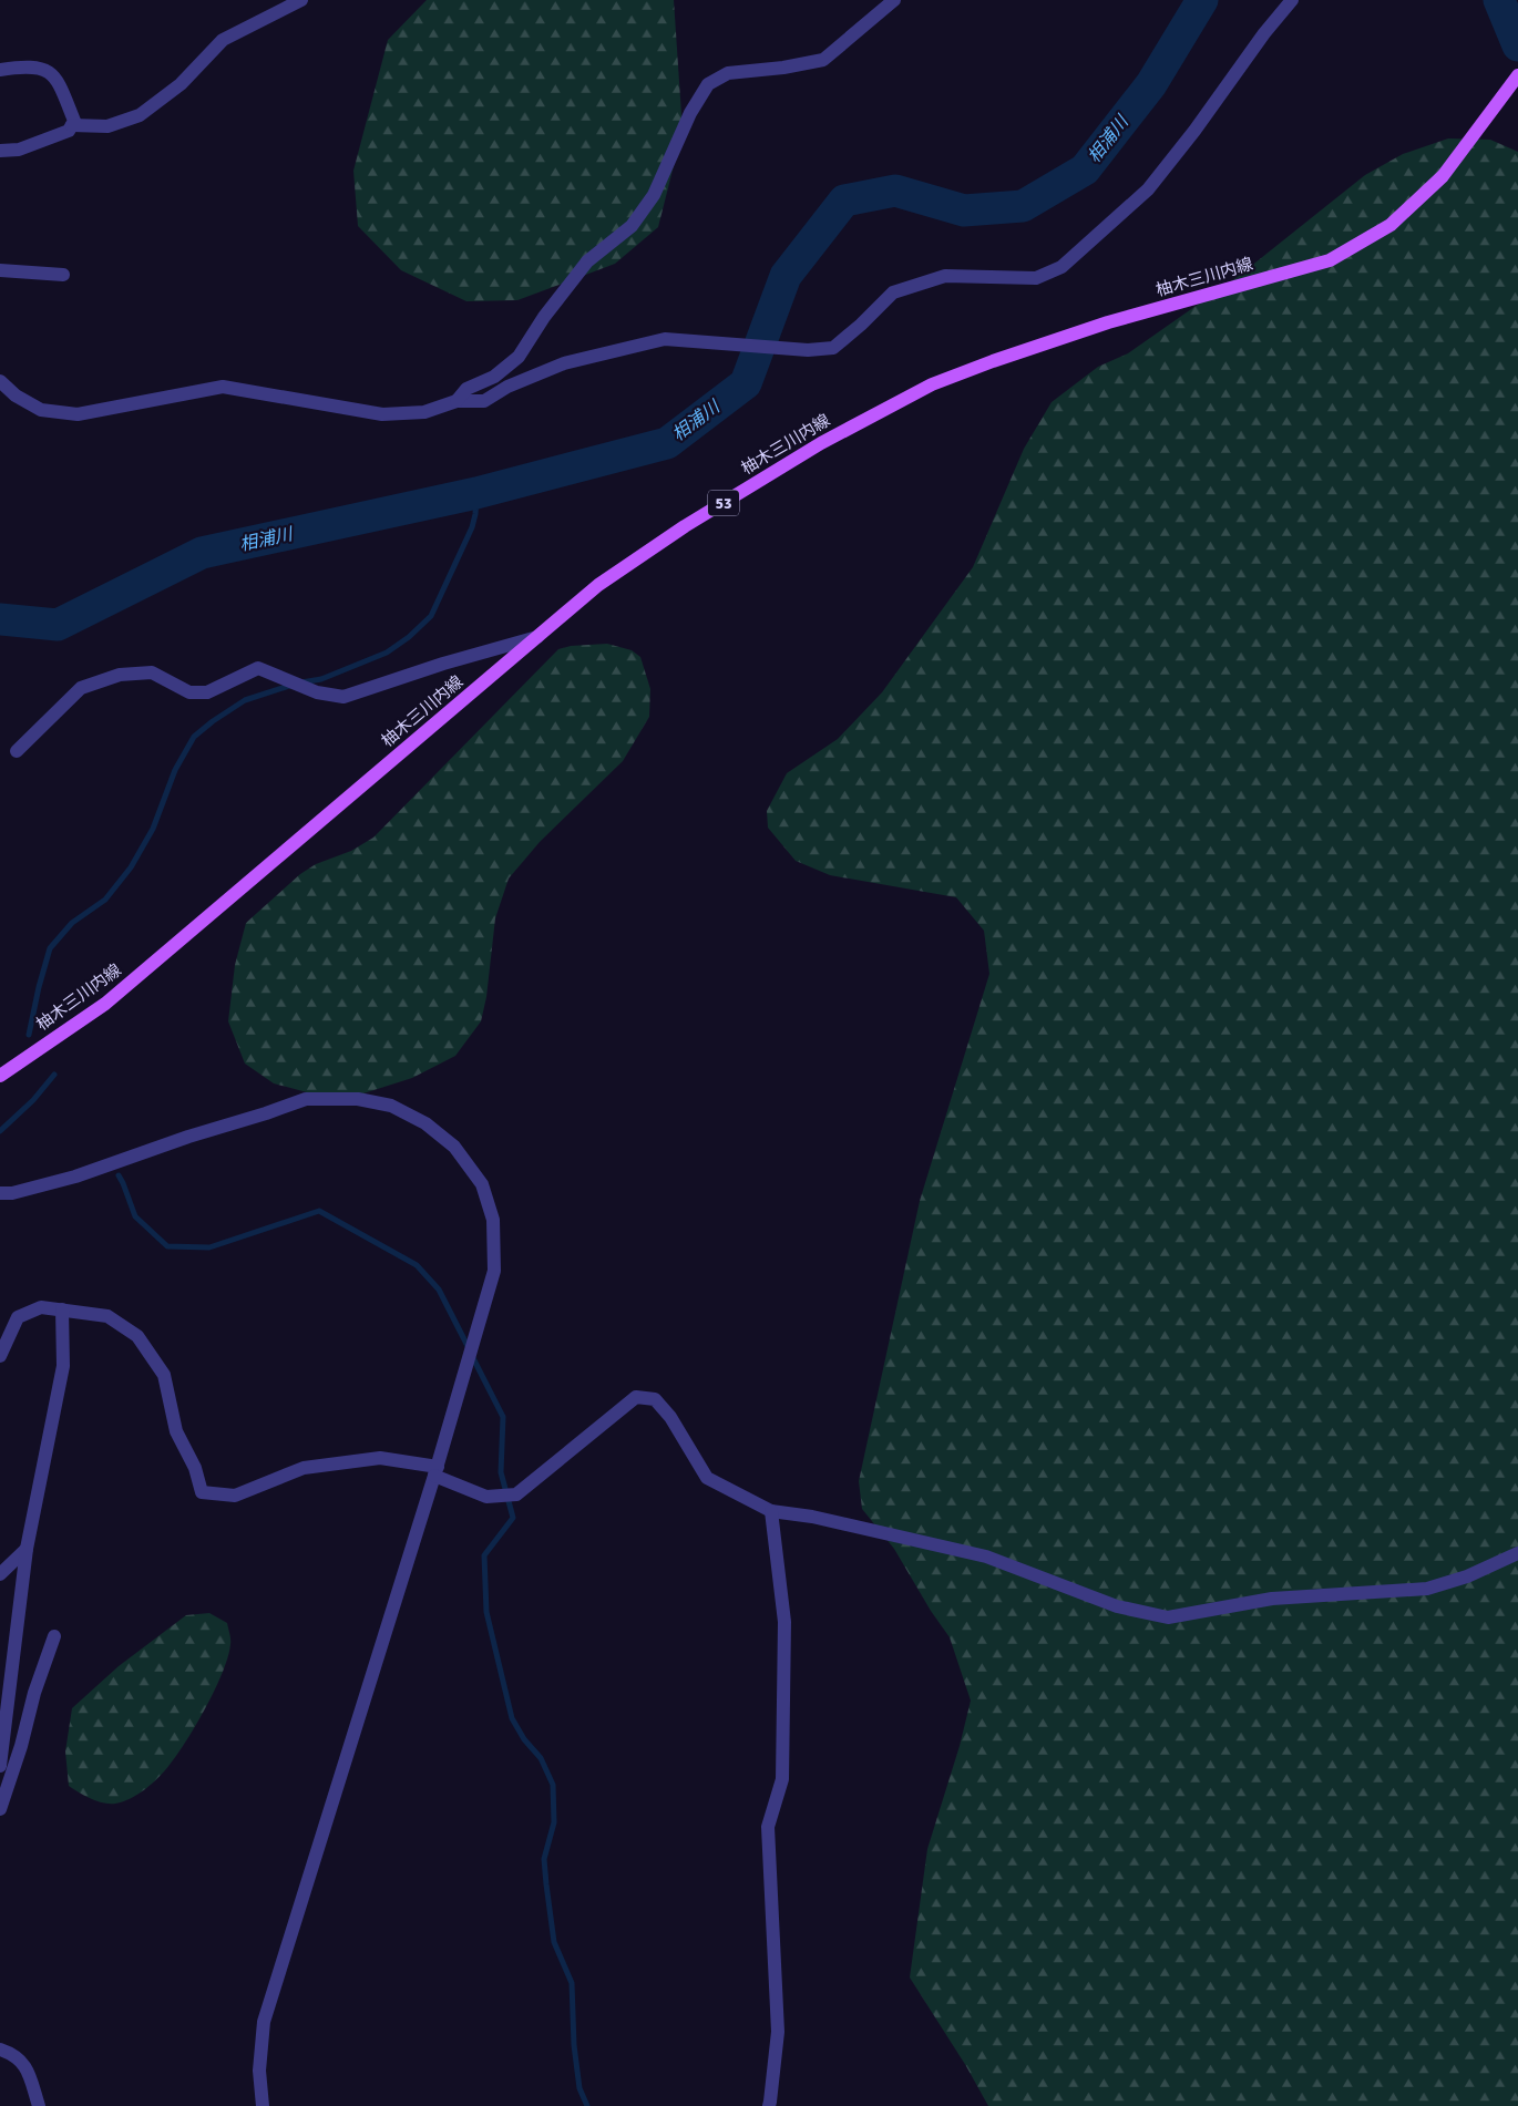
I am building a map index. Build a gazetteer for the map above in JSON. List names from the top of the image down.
{
  "streets": {
    "main road": ["柚木三川内線", "53"]
  },
  "water": ["相浦川"]
}
